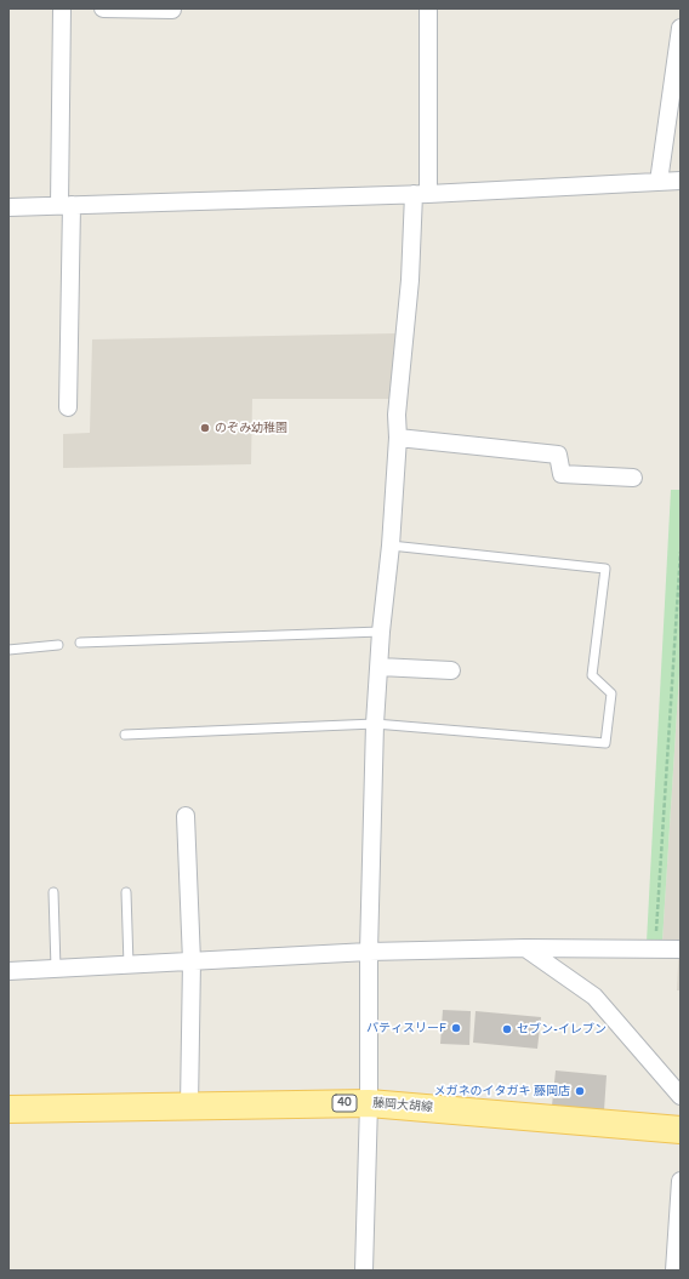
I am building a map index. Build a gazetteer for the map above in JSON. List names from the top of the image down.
{
  "streets": {
    "main road": ["40", "藤岡大胡線"]
  },
  "places": [
    "のぞみ幼稚園",
    "パティスリーF",
    "セブン-イレブン",
    "メガネのイタガキ 藤岡店"
  ]
}
